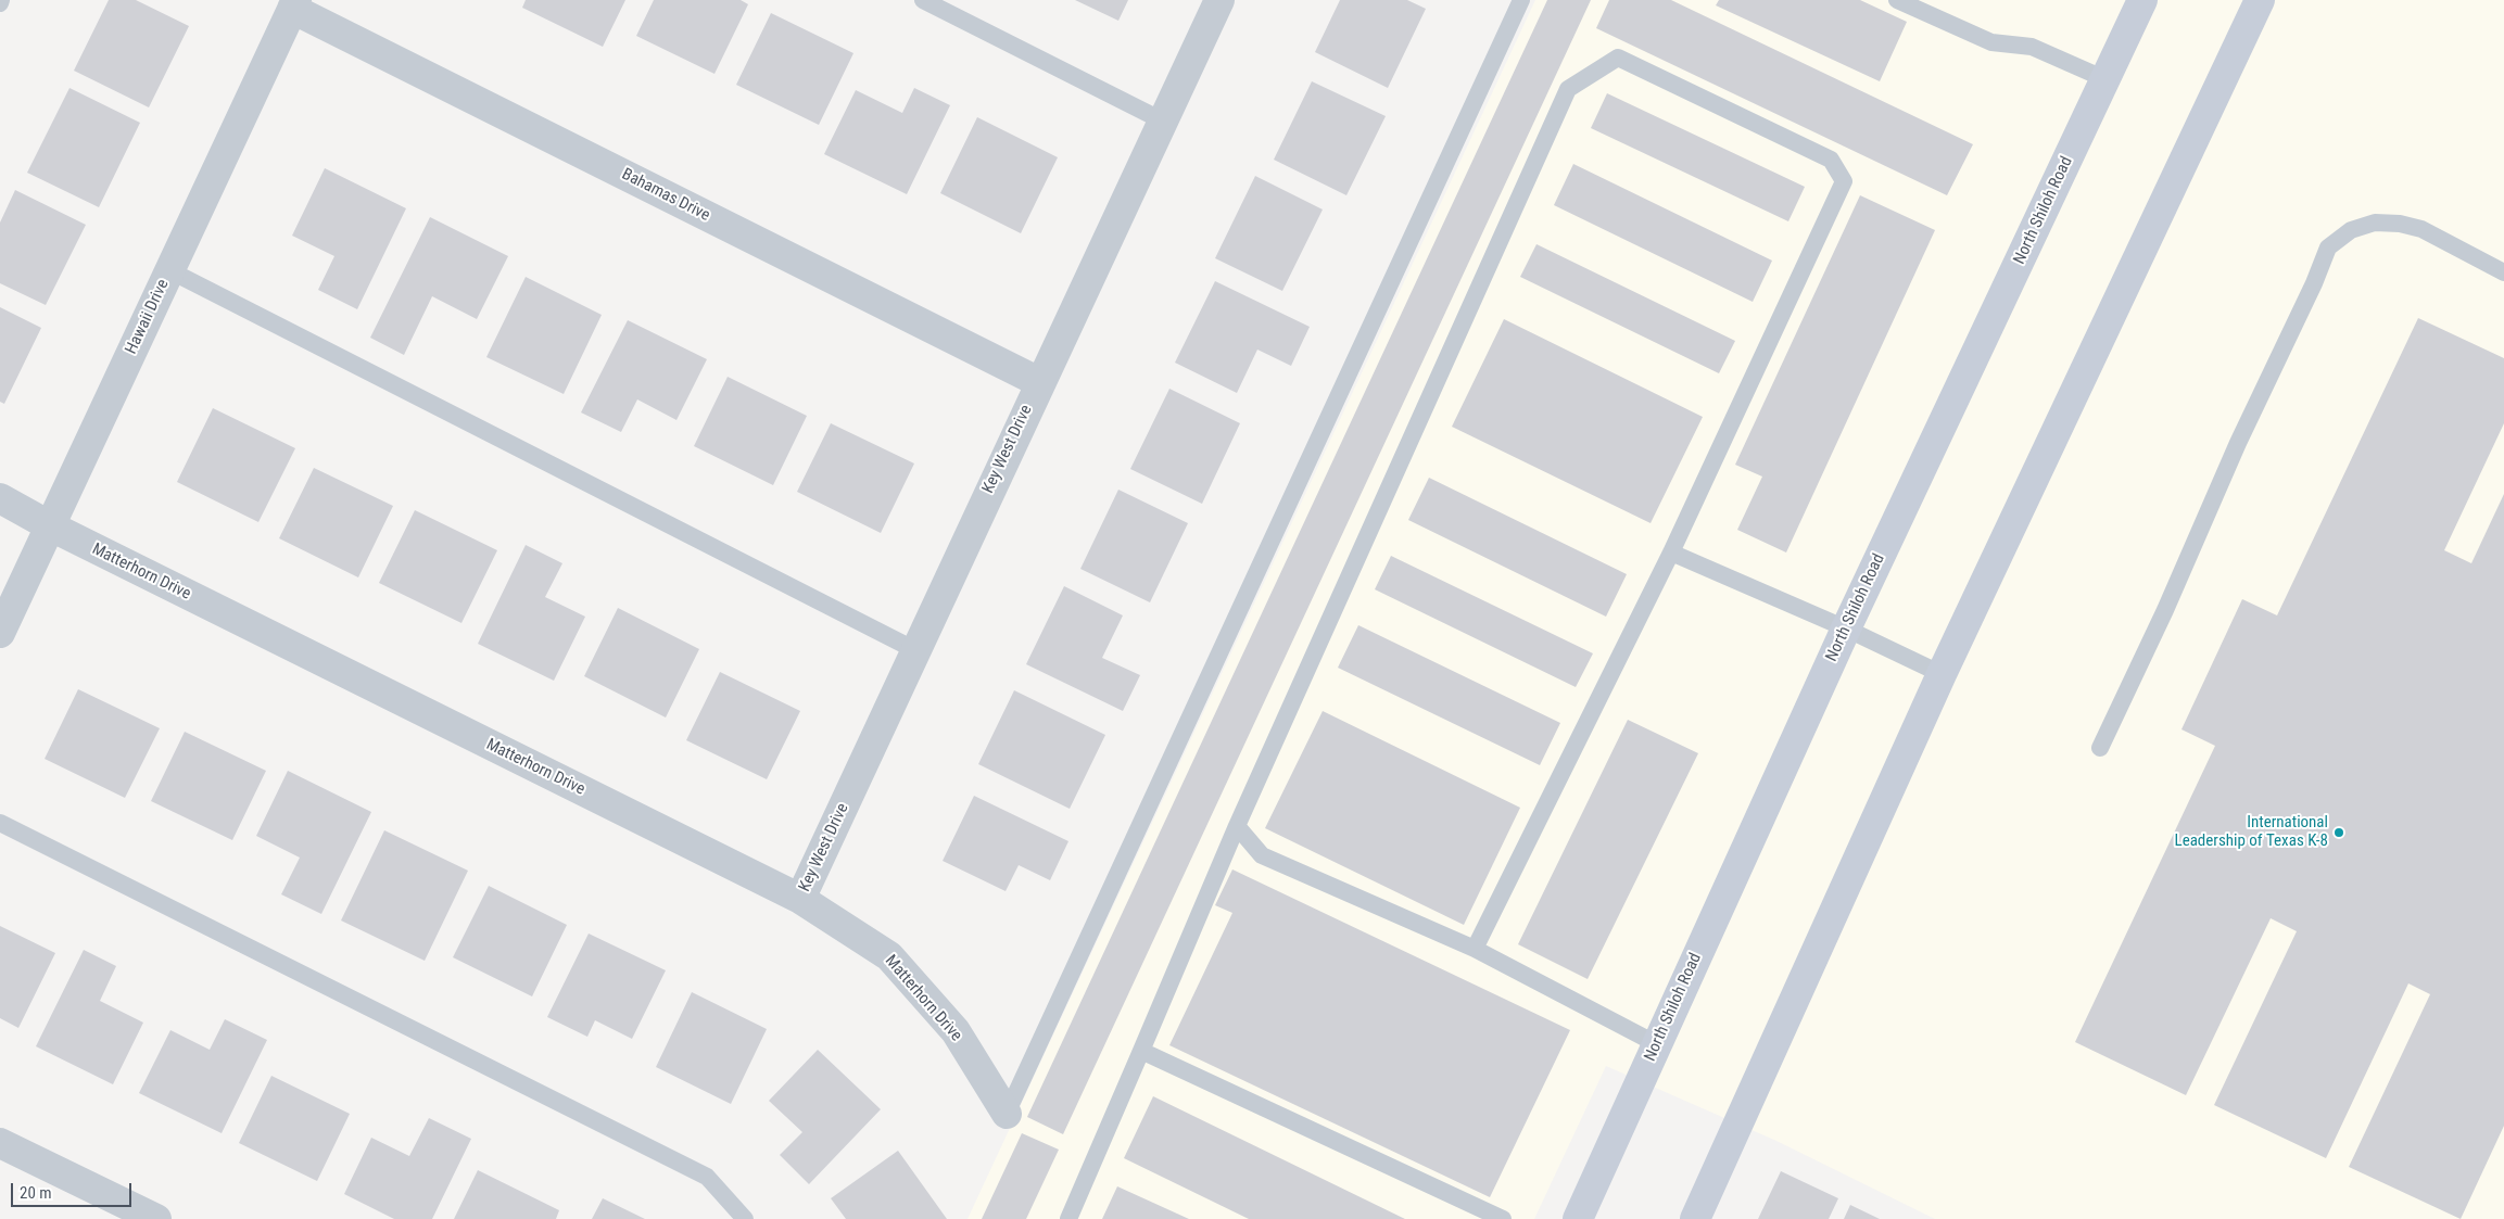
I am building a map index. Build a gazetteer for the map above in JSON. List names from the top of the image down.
{
  "streets": {
    "main road": ["North Shiloh Road"],
    "street": [
      "Bahamas Drive",
      "Hawaii Drive",
      "Key West Drive",
      "Matterhorn Drive"
    ]
  },
  "crossings": [
    ["Bahamas Drive", "Hawaii Drive"],
    ["Bahamas Drive", "Key West Drive"],
    ["Hawaii Drive", "Matterhorn Drive"],
    ["Key West Drive", "Matterhorn Drive"]
  ],
  "places": ["International Leadership of Texas K-8"],
  "scale_bar": "20 m"
}
